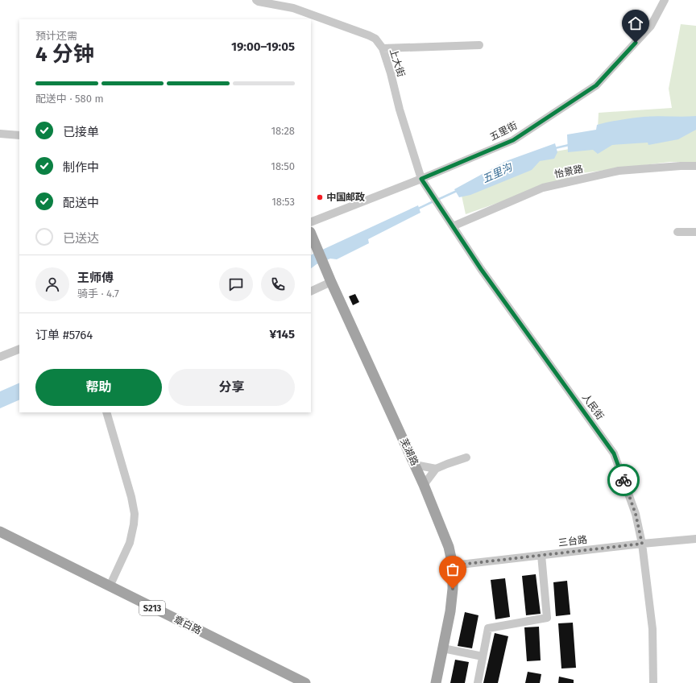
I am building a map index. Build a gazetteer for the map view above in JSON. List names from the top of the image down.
{
  "streets": {
    "main road": ["芜湖路", "S213", "章白路"],
    "street": [
      "上大街",
      "五里街",
      "怡景路",
      "人民街",
      "三台路"
    ]
  },
  "crossings": [
    ["上大街", "五里街"],
    ["上大街", "人民街"],
    ["五里街", "人民街"],
    ["怡景路", "人民街"],
    ["人民街", "三台路"],
    ["芜湖路", "三台路"]
  ],
  "water": ["五里沟"],
  "places": ["中国邮政"],
  "page": {
    "heading": ["4 分钟", "预计还需", "19:00–19:05"],
    "panel": [
      "王师傅",
      "骑手 · 4.7",
      "订单 #5764",
      "¥145"
    ],
    "bar": "配送中 · 580 m",
    "list": [
      ["已接单", "18:28"],
      ["制作中", "18:50"],
      ["配送中", "18:53"],
      "已送达"
    ],
    "buttons": ["帮助", "分享"]
  }
}
